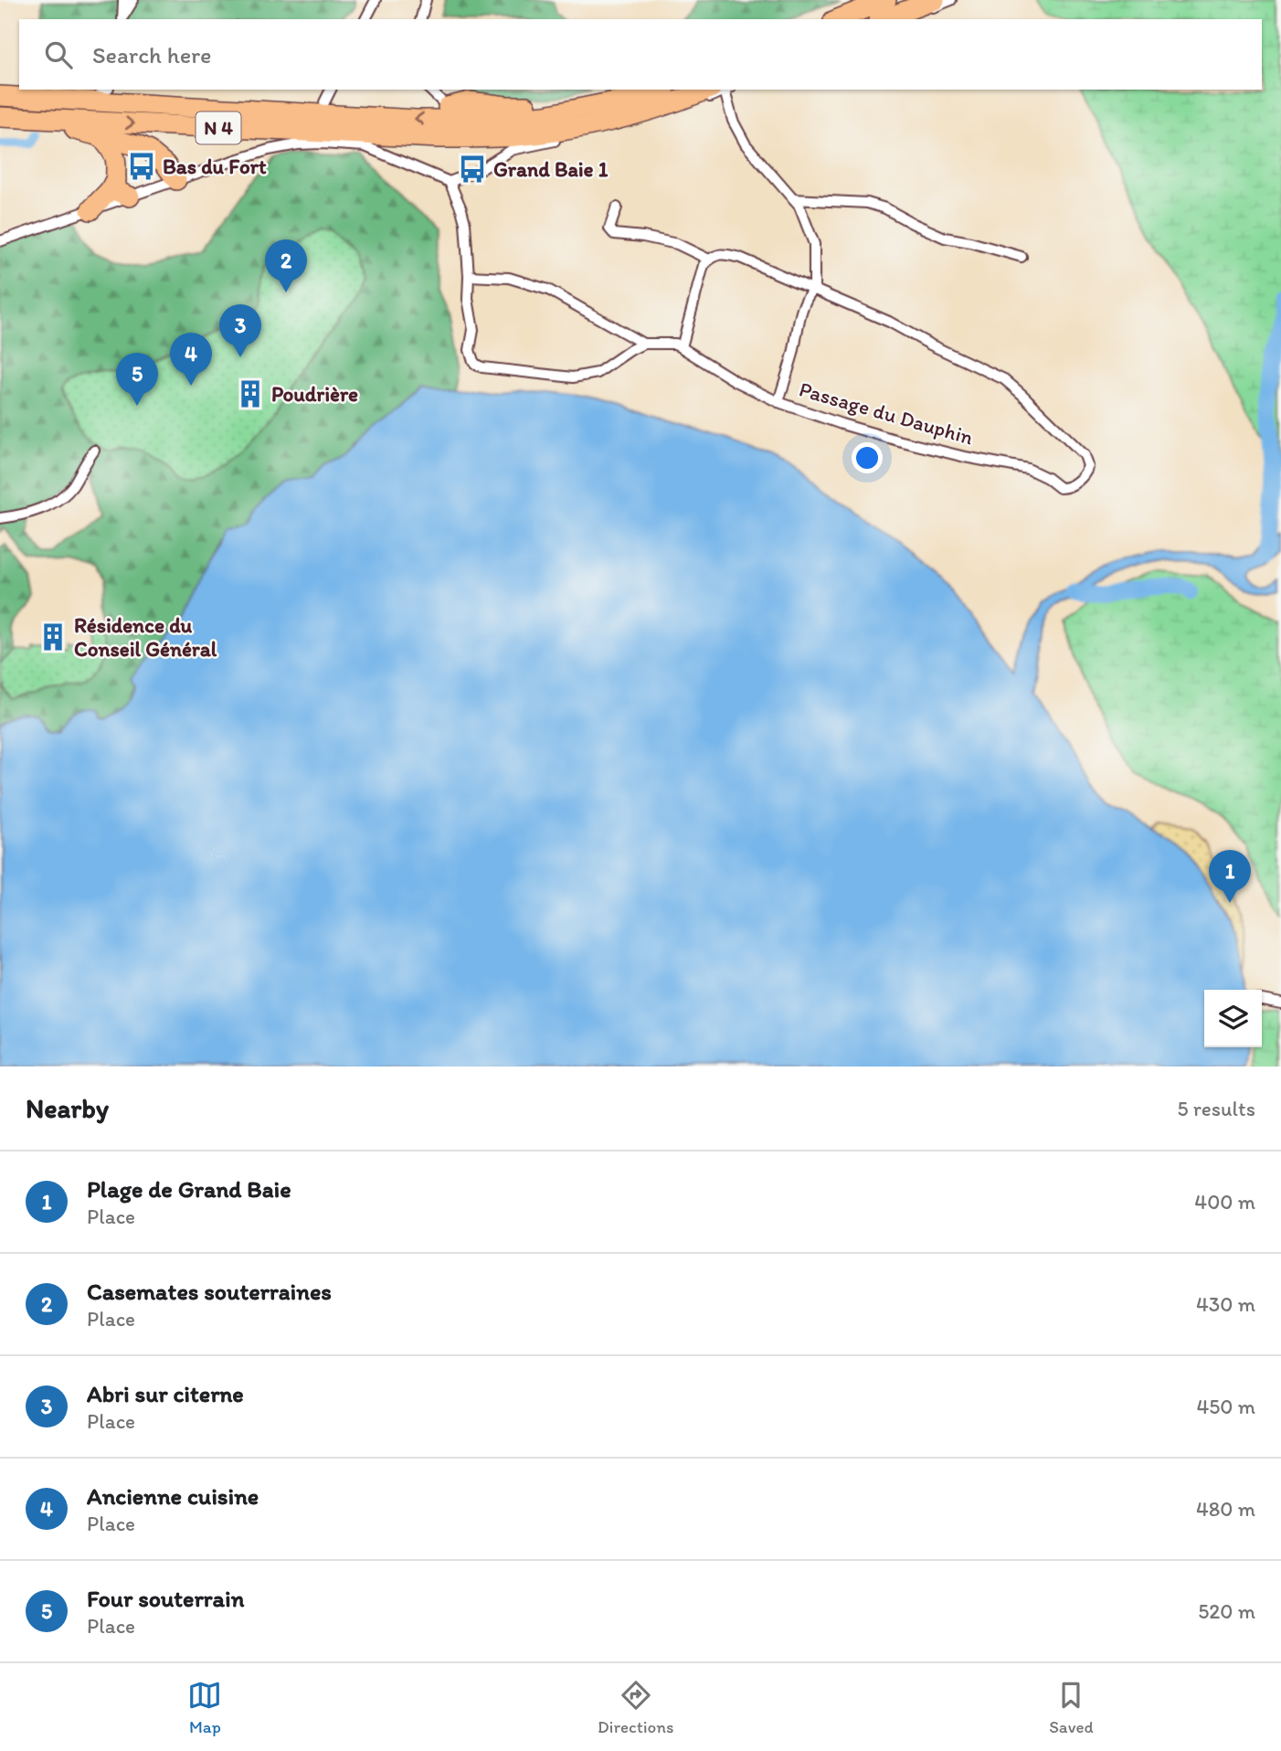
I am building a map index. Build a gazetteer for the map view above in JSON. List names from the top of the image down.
{
  "streets": {
    "highway": ["N 4"],
    "street": ["Passage du Dauphin"]
  },
  "places": {
    "bus stop": ["Bas du Fort", "Grand Baie 1"],
    "building": ["Poudrière", "Résidence du Conseil Général"]
  },
  "page": {
    "search": "Search here",
    "pins": [
      "2",
      "3",
      "4",
      "5",
      "1"
    ],
    "heading": ["Nearby", "5 results"],
    "list": [
      {
        "mark": "1",
        "name": "Plage de Grand Baie",
        "note": "Place",
        "value": "400 m"
      },
      {
        "mark": "2",
        "name": "Casemates souterraines",
        "note": "Place",
        "value": "430 m"
      },
      {
        "mark": "3",
        "name": "Abri sur citerne",
        "note": "Place",
        "value": "450 m"
      },
      {
        "mark": "4",
        "name": "Ancienne cuisine",
        "note": "Place",
        "value": "480 m"
      },
      {
        "mark": "5",
        "name": "Four souterrain",
        "note": "Place",
        "value": "520 m"
      }
    ],
    "nav": ["Map", "Directions", "Saved"]
  }
}
